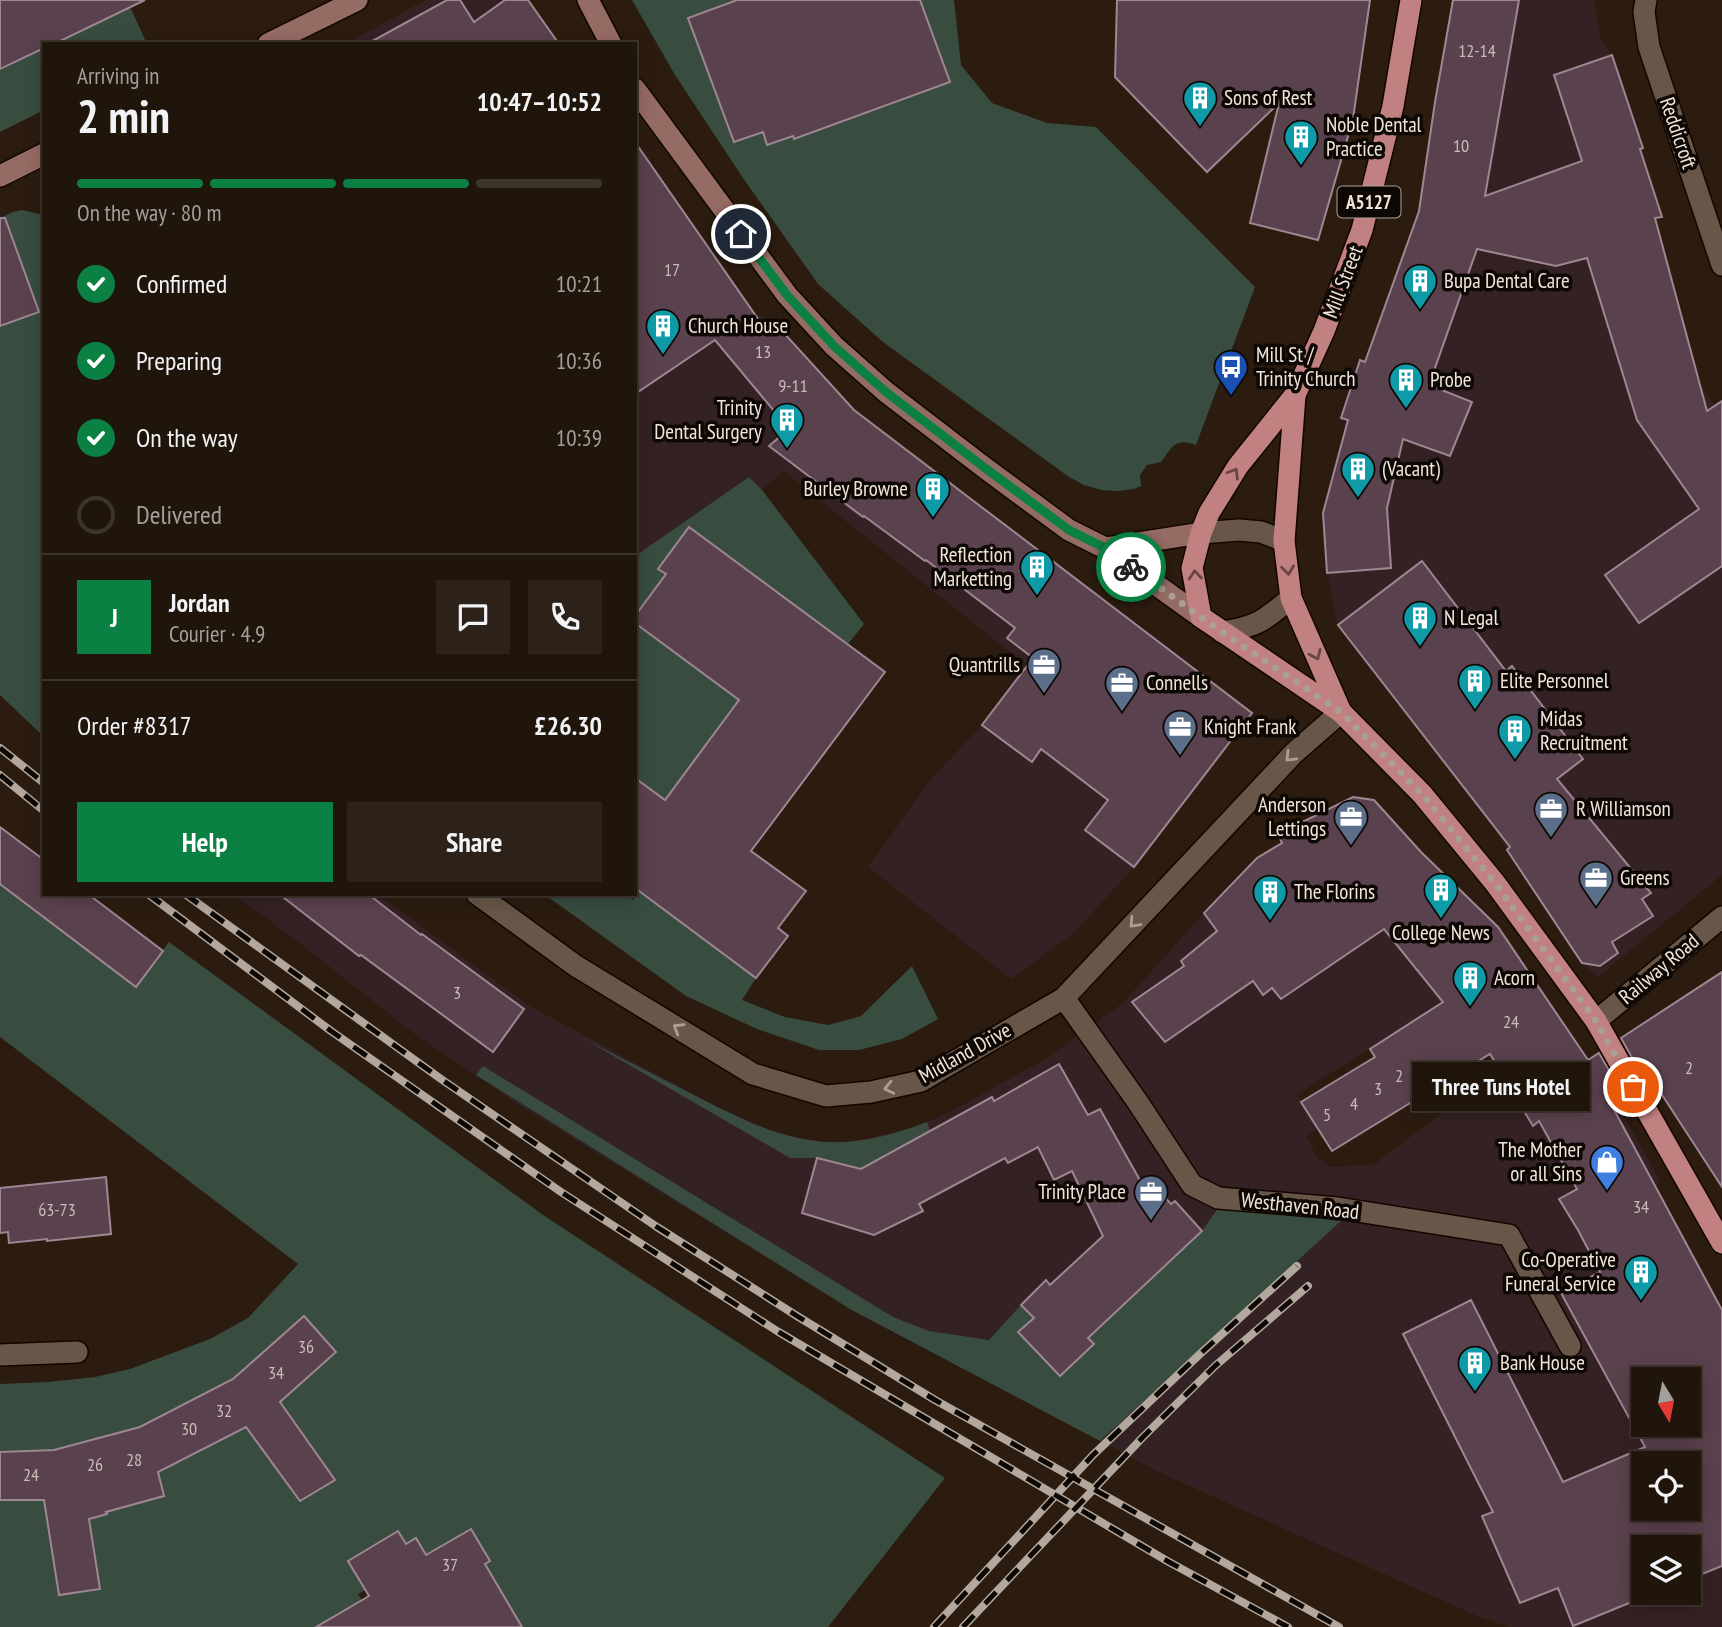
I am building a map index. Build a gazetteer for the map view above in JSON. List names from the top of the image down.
{
  "streets": {
    "main road": ["A5127", "Mill Street"],
    "street": [
      "Reddicroft",
      "Railway Road",
      "Midland Drive",
      "Westhaven Road"
    ]
  },
  "crossings": [
    ["A5127", "Mill Street"],
    ["A5127", "Railway Road"],
    ["A5127", "Midland Drive"],
    ["Midland Drive", "Westhaven Road"]
  ],
  "one_way": ["Midland Drive"],
  "places": {
    "building": [
      "Sons of Rest",
      "Noble Dental Practice",
      "Bupa Dental Care",
      "Church House",
      "Probe",
      "Trinity Dental Surgery",
      "(Vacant)",
      "Burley Browne",
      "Reflection Marketting",
      "N Legal",
      "Elite Personnel",
      "Midas Recruitment",
      "College News",
      "The Florins",
      "Acorn",
      "Co-Operative Funeral Service",
      "Bank House"
    ],
    "bus stop": ["Mill St / Trinity Church"],
    "office": [
      "Quantrills",
      "Connells",
      "Knight Frank",
      "R Williamson",
      "Anderson Lettings",
      "Greens",
      "Trinity Place"
    ],
    "other": ["Three Tuns Hotel"],
    "shop": ["The Mother or all Sins"]
  },
  "house_numbers": [
    "12-14",
    "10",
    "17",
    "13",
    "9-11",
    "3",
    "24",
    "2",
    "2",
    "3",
    "4",
    "5",
    "34",
    "63-73",
    "36",
    "34",
    "32",
    "30",
    "28",
    "26",
    "24",
    "37"
  ],
  "north": "bottom",
  "page": {
    "heading": ["2 min", "Arriving in", "10:47–10:52"],
    "panel": [
      "Jordan",
      "Courier · 4.9",
      "Order #8317",
      "£26.30"
    ],
    "bar": "On the way · 80 m",
    "list": [
      ["Confirmed", "10:21"],
      ["Preparing", "10:36"],
      ["On the way", "10:39"],
      "Delivered"
    ],
    "round": "J",
    "buttons": ["Help", "Share"],
    "bubble": "Three Tuns Hotel"
  }
}
